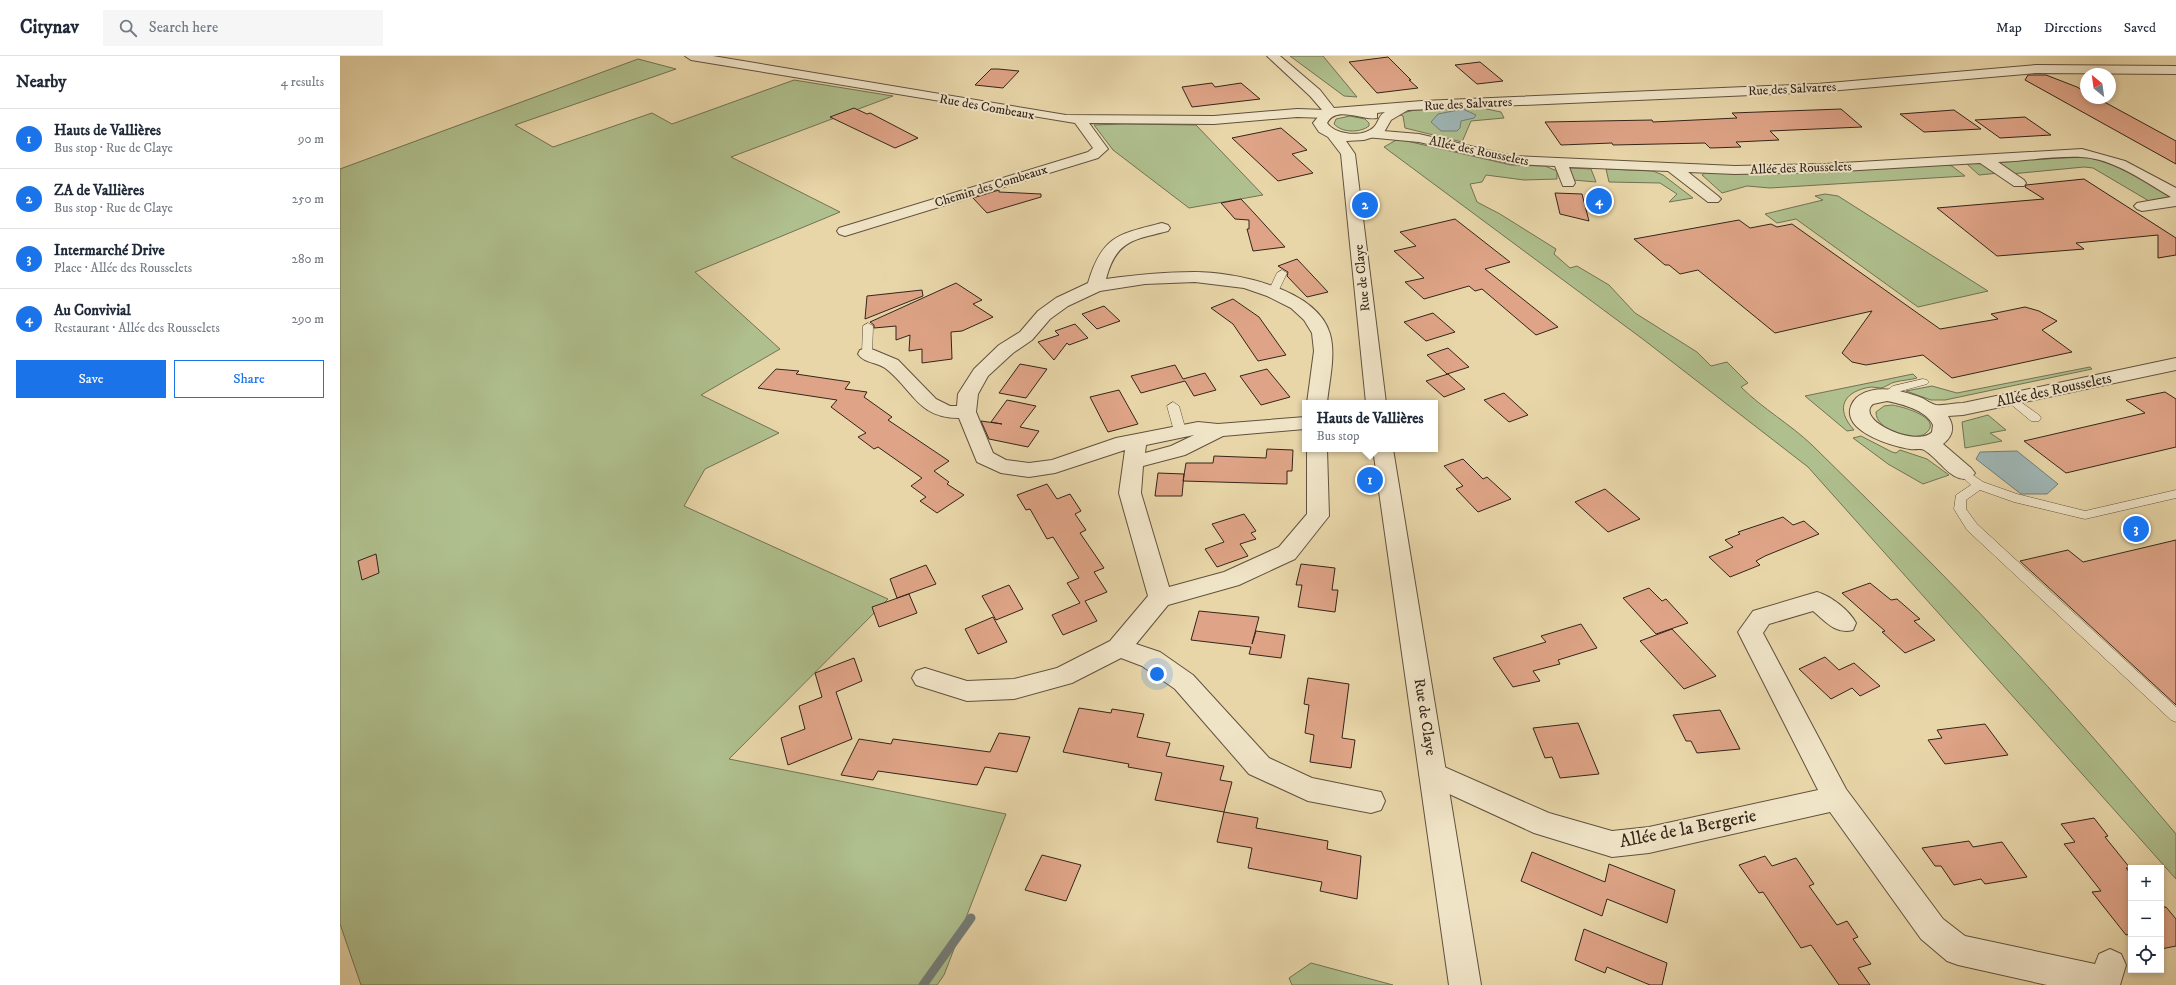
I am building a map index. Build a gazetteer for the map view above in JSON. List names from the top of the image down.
{
  "streets": {
    "street": [
      "Rue des Salvatres",
      "Rue des Combeaux",
      "Allée des Rousselets",
      "Chemin des Combeaux",
      "Rue de Claye",
      "Allée de la Bergerie"
    ]
  },
  "crossings": [
    ["Rue des Salvatres", "Rue des Combeaux"],
    ["Rue des Salvatres", "Allée des Rousselets"],
    ["Rue des Combeaux", "Allée des Rousselets"],
    ["Rue des Combeaux", "Chemin des Combeaux"],
    ["Rue de Claye", "Allée de la Bergerie"]
  ],
  "north": "top left",
  "page": {
    "header": "Citynav",
    "search": "Search here",
    "nav": ["Map", "Directions", "Saved"],
    "heading": ["Nearby", "4 results"],
    "list": [
      {
        "mark": "1",
        "name": "Hauts de Vallières",
        "note": "Bus stop · Rue de Claye",
        "value": "90 m"
      },
      {
        "mark": "2",
        "name": "ZA de Vallières",
        "note": "Bus stop · Rue de Claye",
        "value": "250 m"
      },
      {
        "mark": "3",
        "name": "Intermarché Drive",
        "note": "Place · Allée des Rousselets",
        "value": "280 m"
      },
      {
        "mark": "4",
        "name": "Au Convivial",
        "note": "Restaurant · Allée des Rousselets",
        "value": "290 m"
      }
    ],
    "pins": [
      "4",
      "2",
      "1",
      "3"
    ],
    "buttons": ["Save", "Share"],
    "popup": ["Hauts de Vallières", "Bus stop"],
    "map_buttons": ["+", "−"]
  }
}
